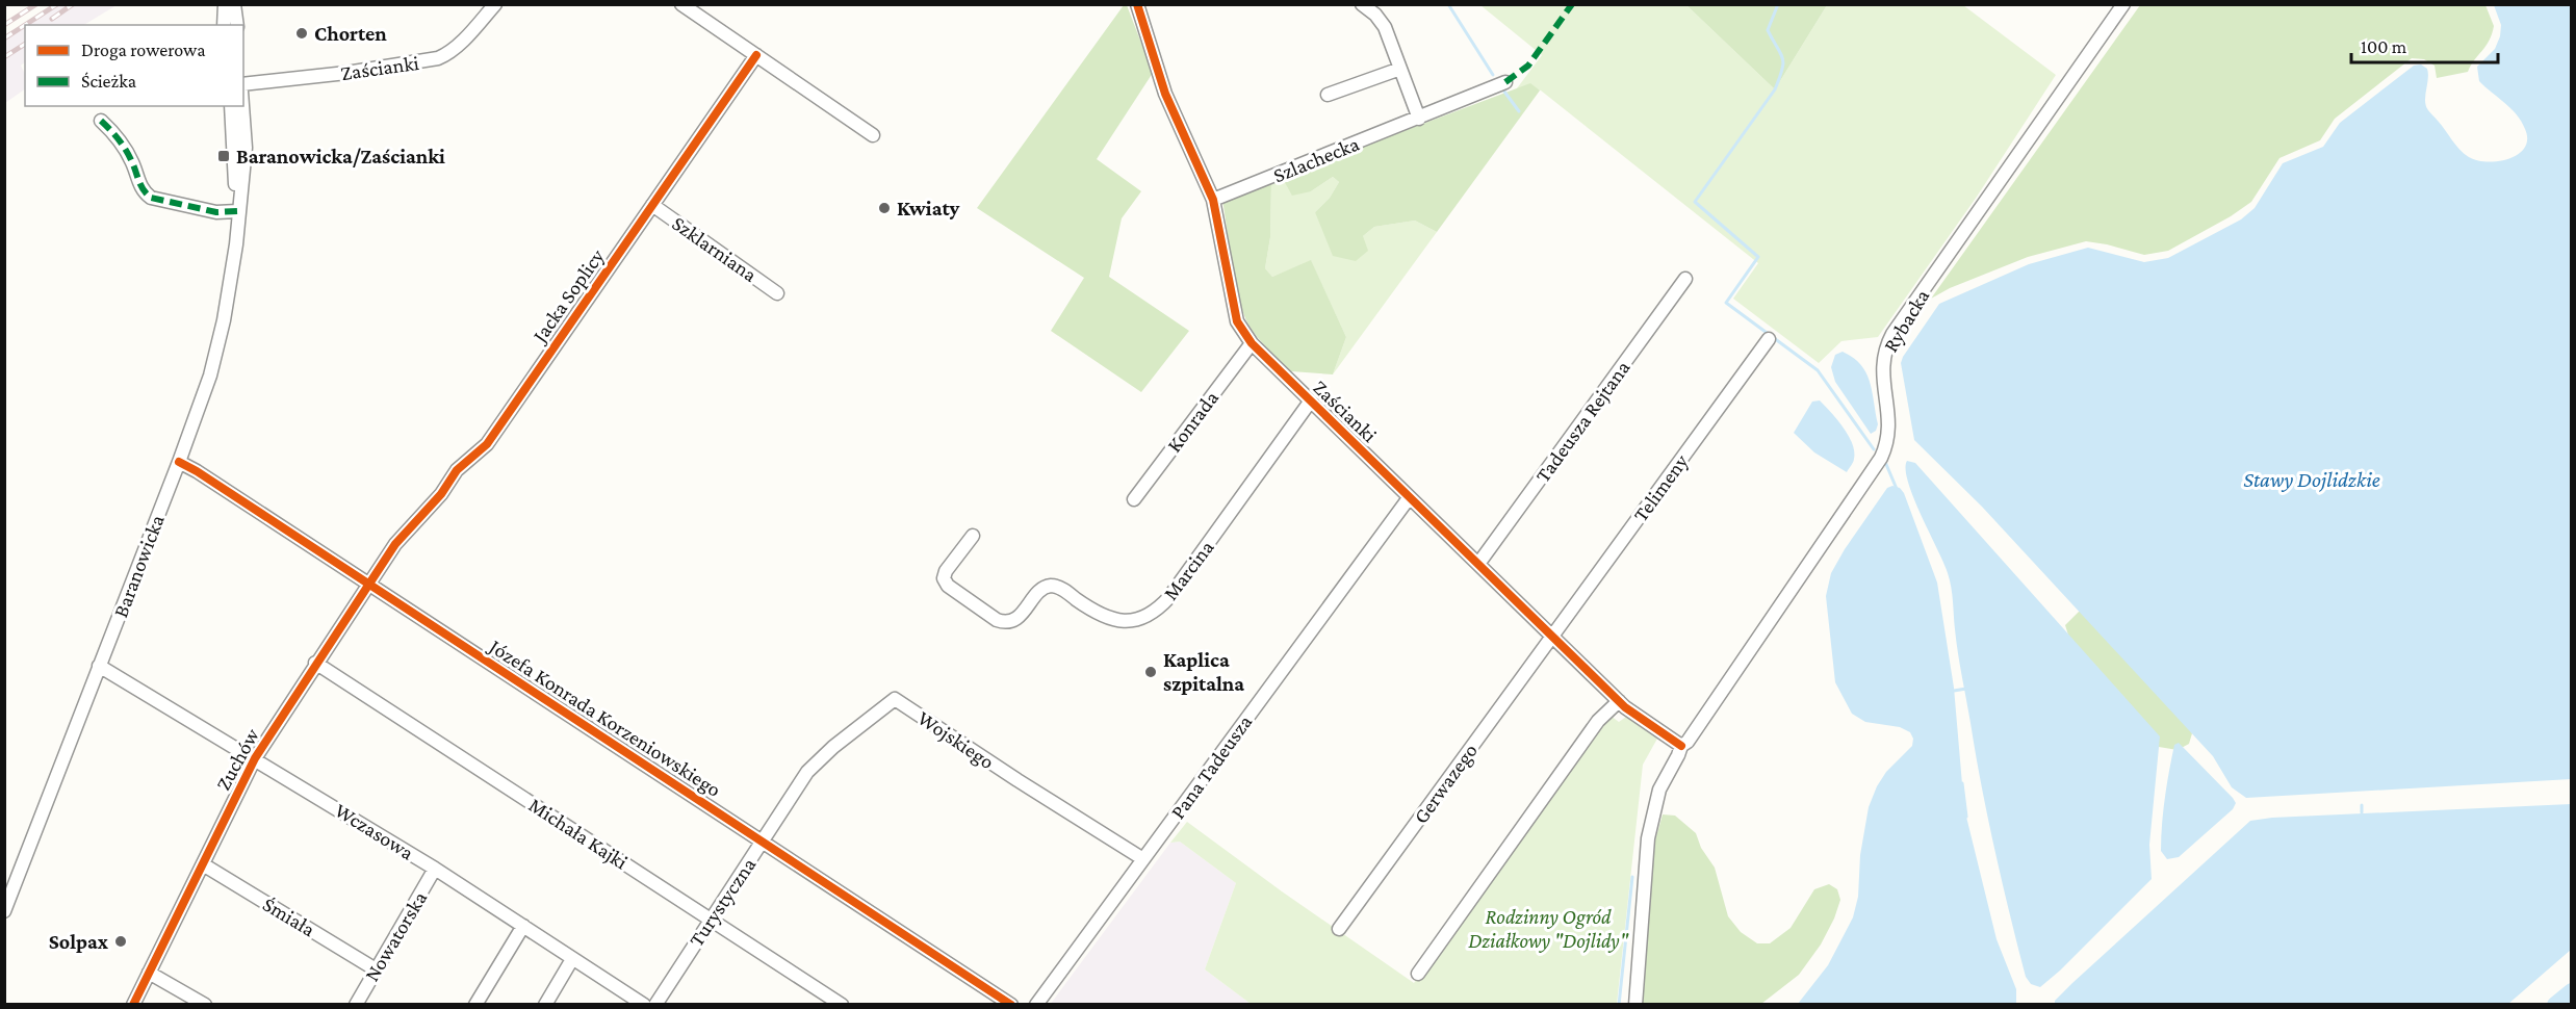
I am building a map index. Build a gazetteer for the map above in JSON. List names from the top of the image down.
{
  "streets": {
    "street": [
      "Zaścianki",
      "Szlachecka",
      "Szklarniana",
      "Jacka Soplicy",
      "Rybacka",
      "Konrada",
      "Tadeusza Rejtana",
      "Telimeny",
      "Baranowicka",
      "Marcina",
      "Józefa Konrada Korzeniowskiego",
      "Wojskiego",
      "Zuchów",
      "Pana Tadeusza",
      "Gerwazego",
      "Wczasowa",
      "Michała Kajki",
      "Turystyczna",
      "Śmiała",
      "Nowatorska"
    ]
  },
  "crossings": [
    ["Zaścianki", "Szlachecka"],
    ["Zaścianki", "Rybacka"],
    ["Zaścianki", "Konrada"],
    ["Zaścianki", "Tadeusza Rejtana"],
    ["Zaścianki", "Telimeny"],
    ["Zaścianki", "Marcina"],
    ["Zaścianki", "Pana Tadeusza"],
    ["Zaścianki", "Gerwazego"],
    ["Szklarniana", "Jacka Soplicy"],
    ["Jacka Soplicy", "Zuchów"],
    ["Telimeny", "Gerwazego"],
    ["Baranowicka", "Józefa Konrada Korzeniowskiego"],
    ["Baranowicka", "Wczasowa"],
    ["Józefa Konrada Korzeniowskiego", "Zuchów"],
    ["Józefa Konrada Korzeniowskiego", "Turystyczna"],
    ["Wojskiego", "Pana Tadeusza"],
    ["Wojskiego", "Turystyczna"],
    ["Zuchów", "Wczasowa"],
    ["Zuchów", "Michała Kajki"],
    ["Zuchów", "Śmiała"],
    ["Wczasowa", "Nowatorska"],
    ["Michała Kajki", "Turystyczna"],
    ["Śmiała", "Nowatorska"]
  ],
  "water": ["Stawy Dojlidzkie"],
  "parks": ["Rodzinny Ogród Działkowy \"Dojlidy\""],
  "places": {
    "other": [
      "Chorten",
      "Kwiaty",
      "Kaplica szpitalna",
      "Solpax"
    ],
    "transit": ["Baranowicka/Zaścianki"]
  },
  "legend": ["Droga rowerowa", "Ścieżka"],
  "scale_bar": "100 m"
}
